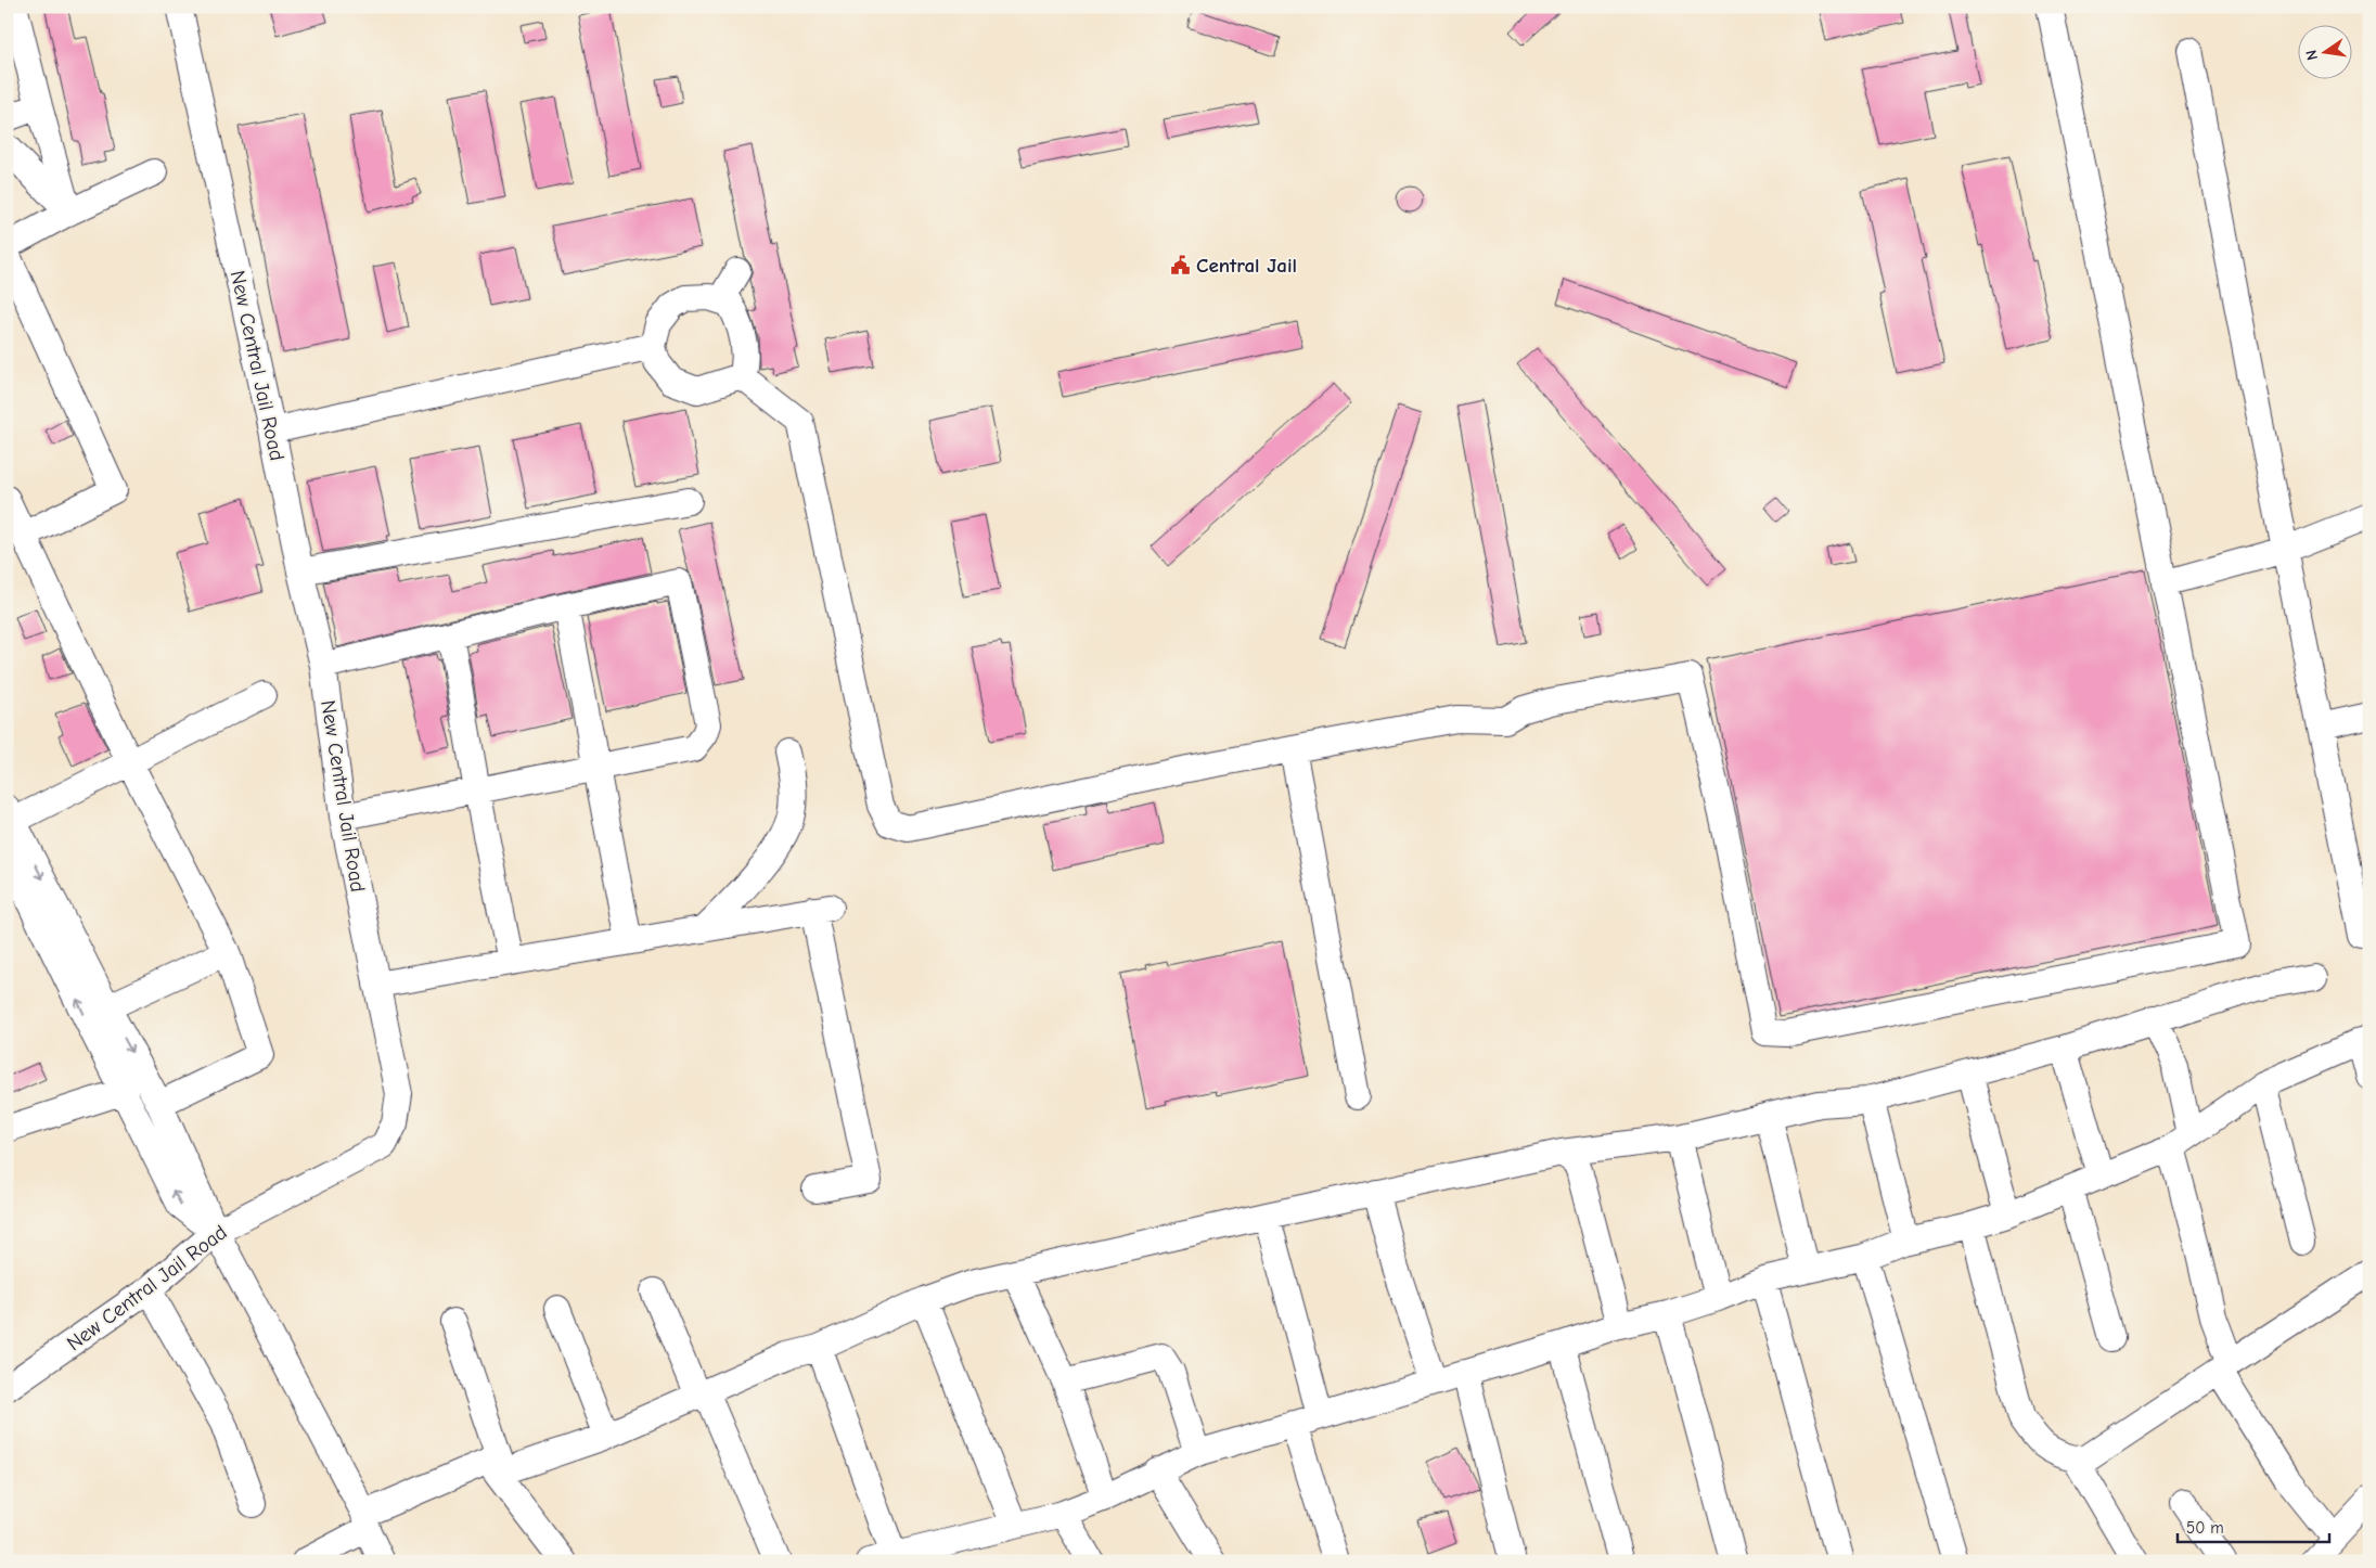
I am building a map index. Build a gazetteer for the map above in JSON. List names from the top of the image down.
{
  "streets": {
    "street": ["New Central Jail Road"]
  },
  "places": {
    "public building": ["Central Jail"]
  },
  "scale_bar": "50 m",
  "north": "left"
}
